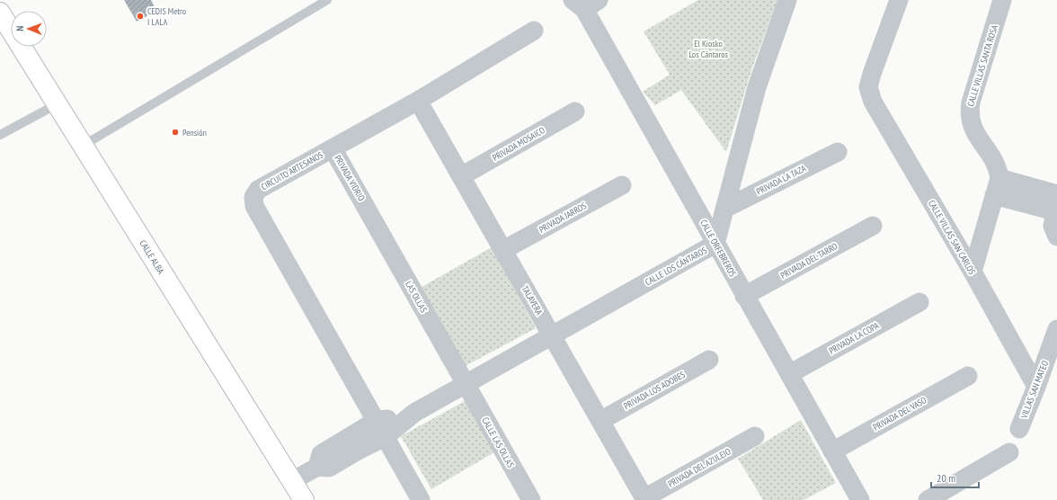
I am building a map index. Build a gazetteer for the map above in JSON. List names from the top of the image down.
{
  "streets": {
    "street": [
      "CALLE VILLAS SANTA ROSA",
      "PRIVADA MOSAICO",
      "CIRCUITO ARTESANOS",
      "PRIVADA VIDRIO",
      "PRIVADA LA TAZA",
      "PRIVADA JARROS",
      "CALLE VILLAS SAN CARLOS",
      "CALLE ORFEBREROS",
      "CALLE ALBA",
      "PRIVADA DEL TARRO",
      "CALLE LOS CÁNTAROS",
      "LAS OLLAS",
      "TALAVERA",
      "PRIVADA LA COPA",
      "VILLAS SAN MATEO",
      "PRIVADA LOS ADOBES",
      "PRIVADA DEL VASO",
      "CALLE LAS OLLAS",
      "PRIVADA DEL AZULEJO"
    ]
  },
  "crossings": [
    ["PRIVADA MOSAICO", "TALAVERA"],
    ["CIRCUITO ARTESANOS", "PRIVADA VIDRIO"],
    ["CIRCUITO ARTESANOS", "CALLE LOS CÁNTAROS"],
    ["CIRCUITO ARTESANOS", "TALAVERA"],
    ["PRIVADA VIDRIO", "LAS OLLAS"],
    ["PRIVADA LA TAZA", "CALLE LOS CÁNTAROS"],
    ["PRIVADA JARROS", "TALAVERA"],
    ["CALLE VILLAS SAN CARLOS", "VILLAS SAN MATEO"],
    ["CALLE ORFEBREROS", "PRIVADA DEL TARRO"],
    ["CALLE ORFEBREROS", "CALLE LOS CÁNTAROS"],
    ["CALLE ORFEBREROS", "PRIVADA LA COPA"],
    ["CALLE ORFEBREROS", "PRIVADA DEL VASO"],
    ["CALLE ALBA", "CALLE LOS CÁNTAROS"],
    ["CALLE LOS CÁNTAROS", "LAS OLLAS"],
    ["CALLE LOS CÁNTAROS", "TALAVERA"],
    ["CALLE LOS CÁNTAROS", "CALLE LAS OLLAS"],
    ["LAS OLLAS", "CALLE LAS OLLAS"],
    ["TALAVERA", "PRIVADA LOS ADOBES"],
    ["TALAVERA", "PRIVADA DEL AZULEJO"]
  ],
  "parks": ["El Kiosko Los Cántaros"],
  "places": ["CEDIS Metro I LALA", "Pensión"],
  "scale_bar": "20 m",
  "north": "left"
}
